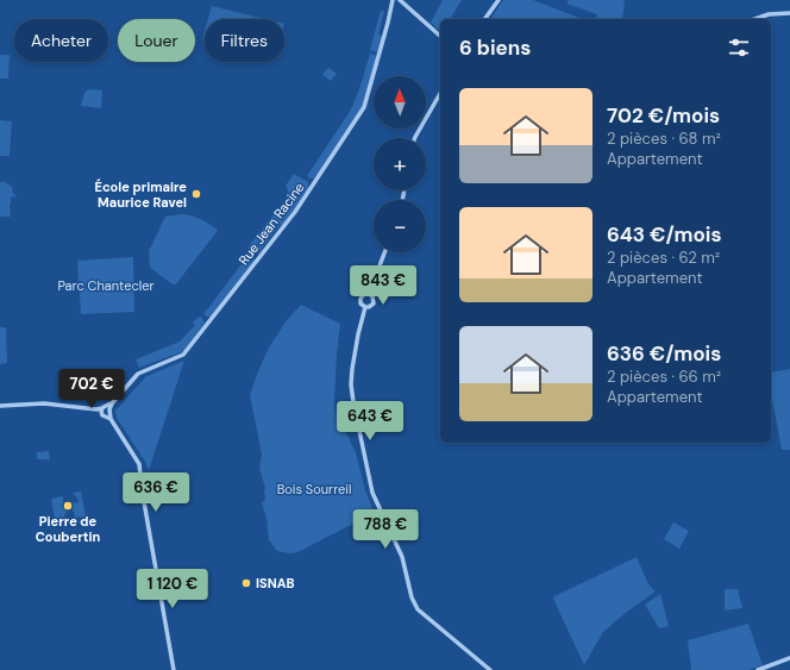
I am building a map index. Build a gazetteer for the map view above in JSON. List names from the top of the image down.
{
  "streets": {
    "street": ["Rue Jean Racine"]
  },
  "parks": ["Parc Chantecler", "Bois Sourreil"],
  "places": ["École primaire Maurice Ravel", "Pierre de Coubertin", "ISNAB"],
  "north": "top",
  "page": {
    "chip": ["Acheter", "Louer", "Filtres"],
    "heading": "6 biens",
    "map_buttons": ["+", "−"],
    "list": [
      {
        "name": "702 €/mois",
        "note": "2 pièces · 68 m² · Appartement"
      },
      {
        "name": "643 €/mois",
        "note": "2 pièces · 62 m² · Appartement"
      },
      {
        "name": "636 €/mois",
        "note": "2 pièces · 66 m² · Appartement"
      }
    ],
    "price": [
      "843 €",
      "702 €",
      "643 €",
      "636 €",
      "788 €",
      "1 120 €"
    ]
  }
}
